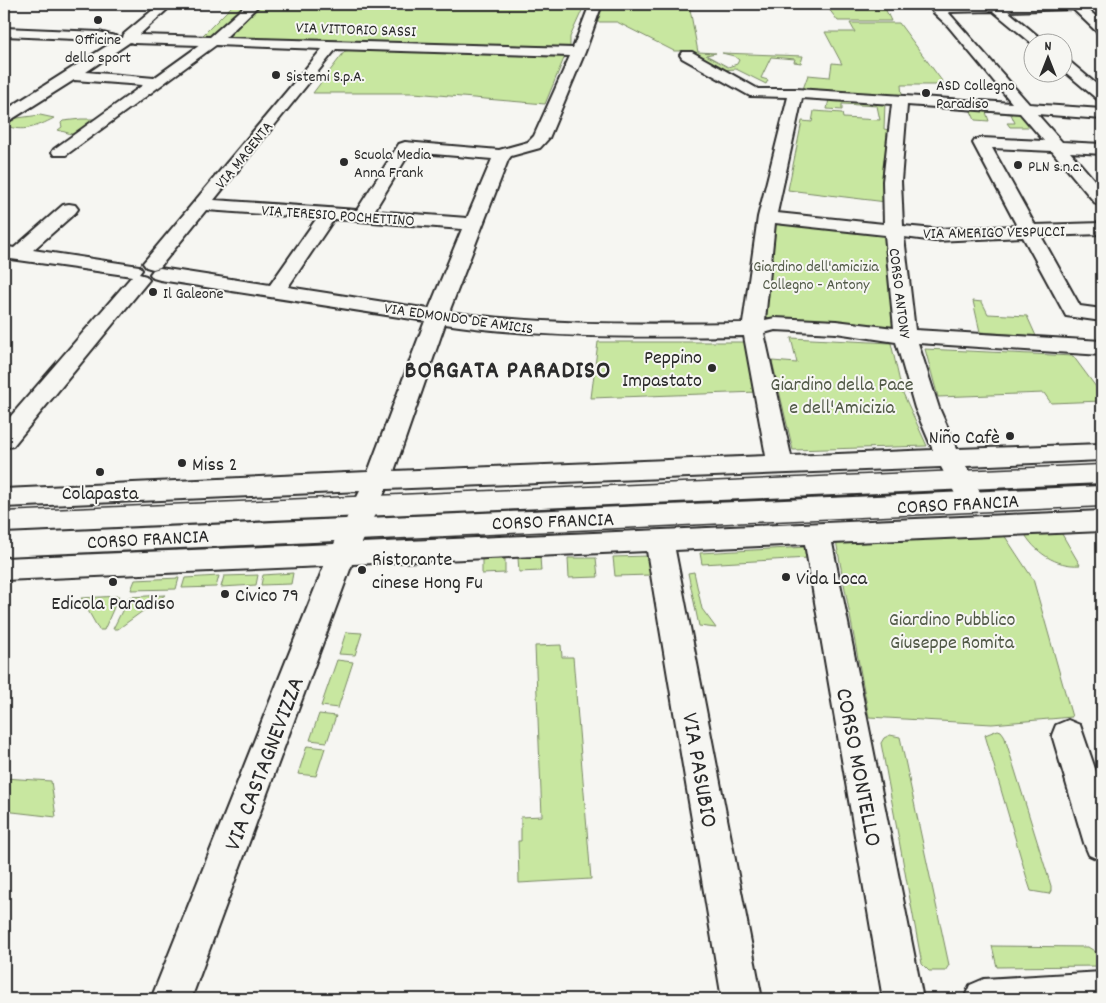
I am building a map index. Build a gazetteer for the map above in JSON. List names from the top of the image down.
{
  "streets": {
    "main road": ["CORSO FRANCIA"],
    "street": [
      "VIA VITTORIO SASSI",
      "VIA MAGENTA",
      "VIA TERESIO POCHETTINO",
      "VIA AMERIGO VESPUCCI",
      "CORSO ANTONY",
      "VIA EDMONDO DE AMICIS",
      "VIA CASTAGNEVIZZA",
      "CORSO MONTELLO",
      "VIA PASUBIO"
    ]
  },
  "crossings": [
    ["VIA VITTORIO SASSI", "VIA MAGENTA"],
    ["VIA MAGENTA", "VIA TERESIO POCHETTINO"],
    ["VIA MAGENTA", "VIA EDMONDO DE AMICIS"],
    ["VIA TERESIO POCHETTINO", "VIA CASTAGNEVIZZA"],
    ["VIA AMERIGO VESPUCCI", "CORSO ANTONY"],
    ["CORSO ANTONY", "VIA EDMONDO DE AMICIS"],
    ["CORSO ANTONY", "CORSO FRANCIA"],
    ["VIA EDMONDO DE AMICIS", "VIA CASTAGNEVIZZA"],
    ["CORSO FRANCIA", "VIA CASTAGNEVIZZA"],
    ["CORSO FRANCIA", "CORSO MONTELLO"],
    ["CORSO FRANCIA", "VIA PASUBIO"]
  ],
  "districts": ["BORGATA PARADISO"],
  "parks": ["Giardino dell'amicizia Collegno - Antony", "Giardino della Pace e dell'Amicizia", "Giardino Pubblico Giuseppe Romita"],
  "places": [
    "Officine dello sport",
    "Sistemi S.p.A.",
    "ASD Collegno Paradiso",
    "Scuola Media Anna Frank",
    "PLN s.n.c.",
    "Il Galeone",
    "Peppino Impastato",
    "Niño Cafè",
    "Miss 2",
    "Colapasta",
    "Ristorante cinese Hong Fu",
    "Vida Loca",
    "Edicola Paradiso",
    "Civico 79"
  ],
  "north": "top"
}
